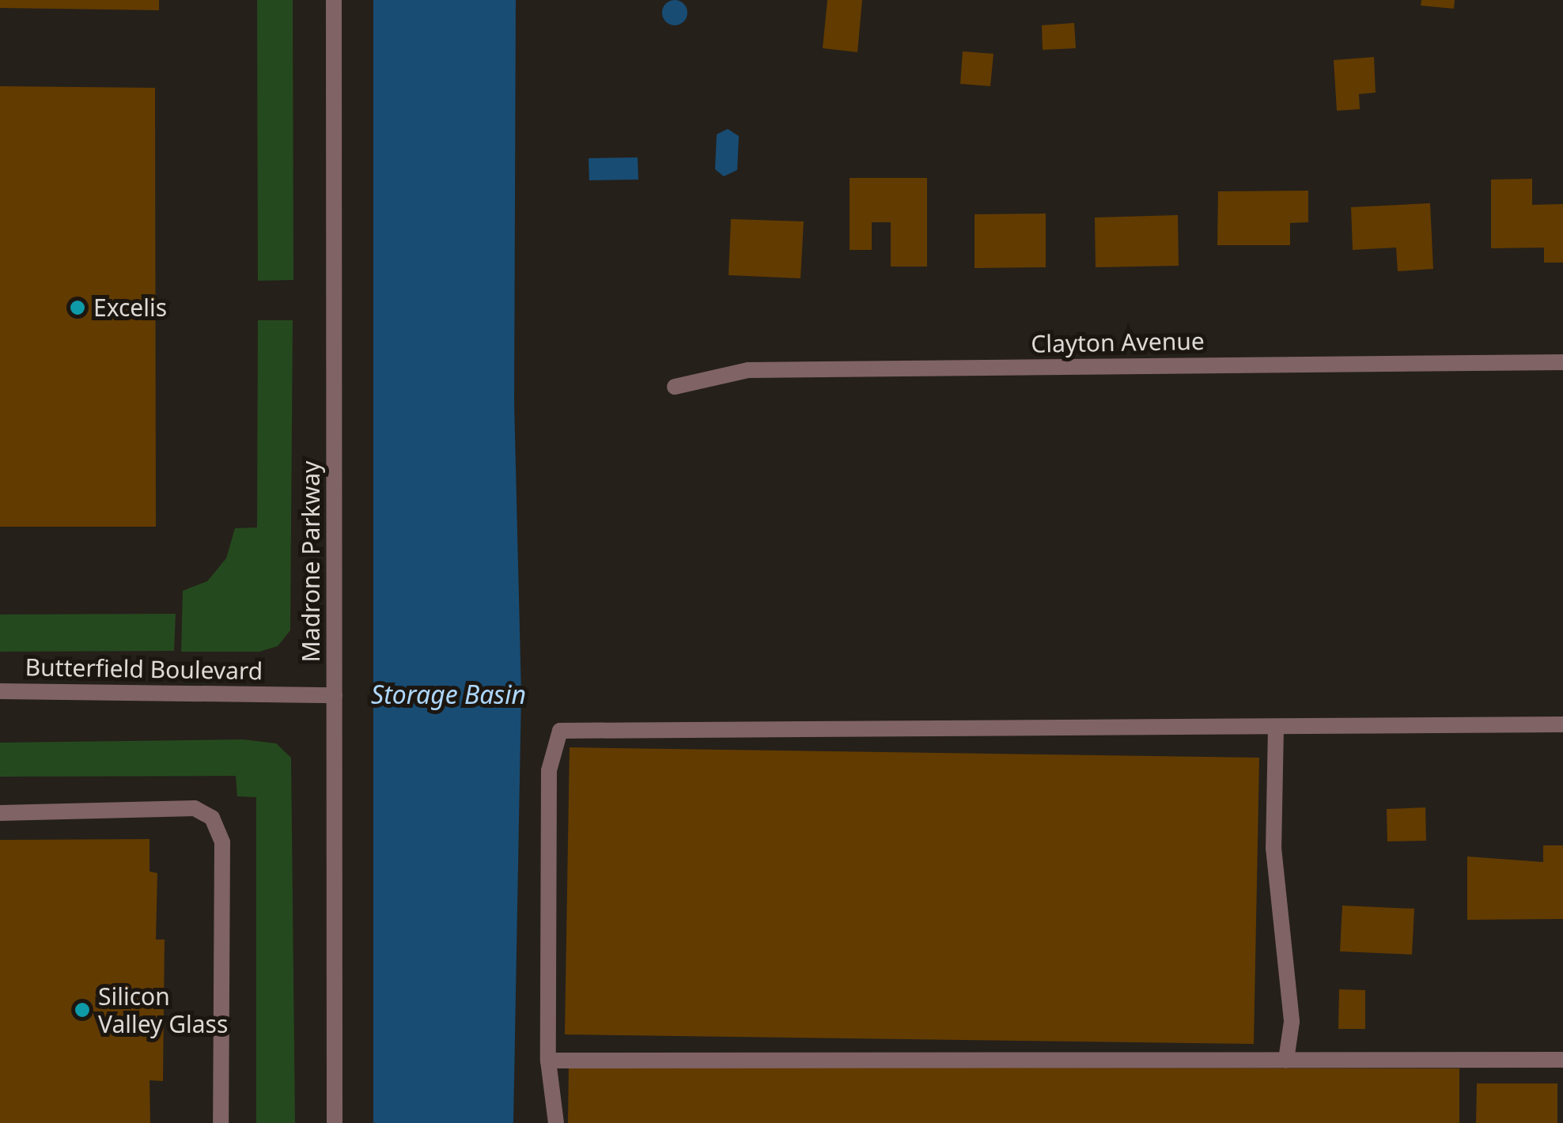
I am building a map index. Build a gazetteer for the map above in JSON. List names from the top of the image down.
{
  "streets": {
    "street": ["Clayton Avenue", "Madrone Parkway", "Butterfield Boulevard"]
  },
  "crossings": [
    ["Madrone Parkway", "Butterfield Boulevard"]
  ],
  "water": ["Storage Basin"],
  "places": ["Excelis", "Silicon Valley Glass"]
}
